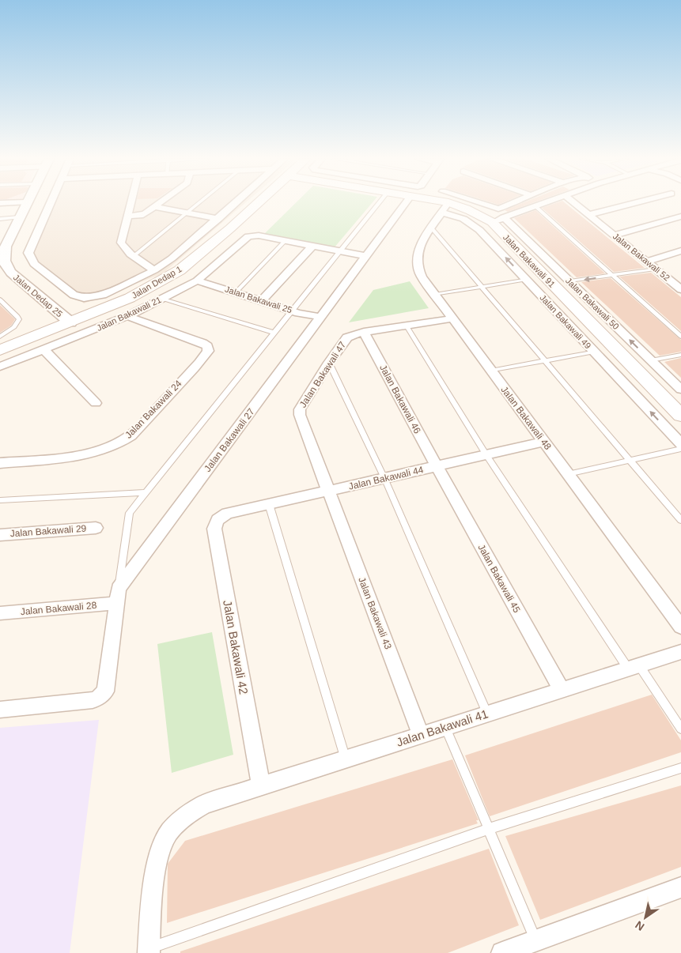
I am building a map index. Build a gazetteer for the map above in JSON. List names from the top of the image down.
{
  "streets": {
    "main road": ["Jalan Bakawali 91", "Jalan Dedap 1"],
    "street": [
      "Jalan Bakawali 52",
      "Jalan Dedap 25",
      "Jalan Bakawali 25",
      "Jalan Bakawali 50",
      "Jalan Bakawali 21",
      "Jalan Bakawali 49",
      "Jalan Bakawali 47",
      "Jalan Bakawali 46",
      "Jalan Bakawali 24",
      "Jalan Bakawali 48",
      "Jalan Bakawali 27",
      "Jalan Bakawali 44",
      "Jalan Bakawali 29",
      "Jalan Bakawali 45",
      "Jalan Bakawali 28",
      "Jalan Bakawali 43",
      "Jalan Bakawali 42",
      "Jalan Bakawali 41"
    ]
  },
  "crossings": [
    ["Jalan Bakawali 91", "Jalan Bakawali 50"],
    ["Jalan Dedap 1", "Jalan Dedap 25"],
    ["Jalan Bakawali 25", "Jalan Bakawali 21"],
    ["Jalan Bakawali 25", "Jalan Bakawali 27"],
    ["Jalan Bakawali 21", "Jalan Bakawali 24"],
    ["Jalan Bakawali 47", "Jalan Bakawali 46"],
    ["Jalan Bakawali 47", "Jalan Bakawali 48"],
    ["Jalan Bakawali 47", "Jalan Bakawali 44"],
    ["Jalan Bakawali 47", "Jalan Bakawali 43"],
    ["Jalan Bakawali 46", "Jalan Bakawali 44"],
    ["Jalan Bakawali 46", "Jalan Bakawali 45"],
    ["Jalan Bakawali 48", "Jalan Bakawali 44"],
    ["Jalan Bakawali 27", "Jalan Bakawali 28"],
    ["Jalan Bakawali 44", "Jalan Bakawali 45"],
    ["Jalan Bakawali 44", "Jalan Bakawali 43"],
    ["Jalan Bakawali 44", "Jalan Bakawali 42"],
    ["Jalan Bakawali 45", "Jalan Bakawali 41"],
    ["Jalan Bakawali 43", "Jalan Bakawali 41"],
    ["Jalan Bakawali 42", "Jalan Bakawali 41"]
  ],
  "one_way": ["Jalan Bakawali 50", "Jalan Bakawali 49"],
  "north": "bottom left"
}
